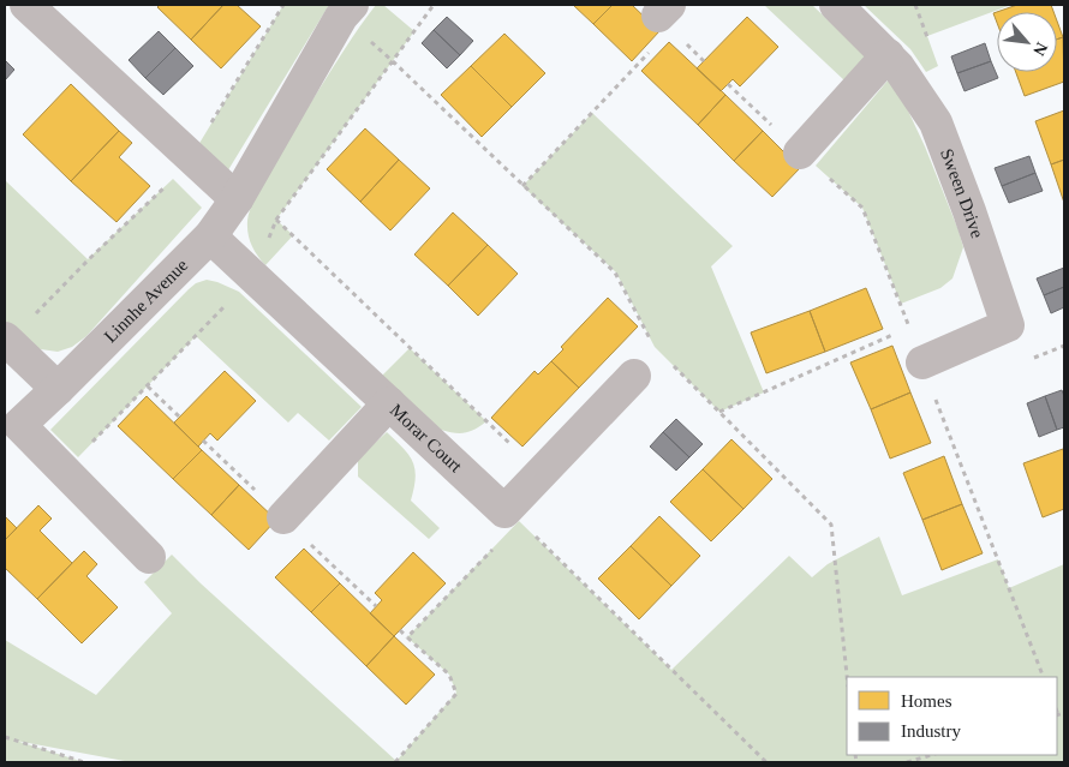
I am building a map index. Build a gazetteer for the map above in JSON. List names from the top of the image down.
{
  "streets": {
    "street": ["Sween Drive", "Linnhe Avenue", "Morar Court"]
  },
  "crossings": [
    ["Linnhe Avenue", "Morar Court"]
  ],
  "legend": ["Homes", "Industry"],
  "north": "bottom right"
}
